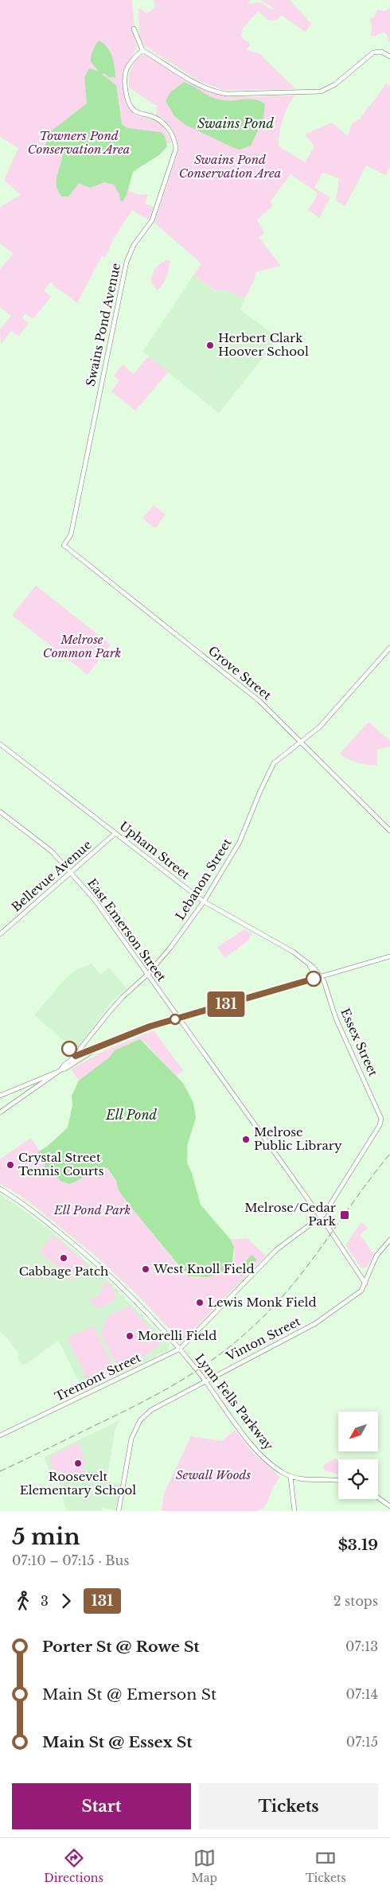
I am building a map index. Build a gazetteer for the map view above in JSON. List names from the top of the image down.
{
  "streets": {
    "street": [
      "Swains Pond Avenue",
      "Grove Street",
      "Upham Street",
      "Bellevue Avenue",
      "Lebanon Street",
      "East Emerson Street",
      "Essex Street",
      "Vinton Street",
      "Tremont Street",
      "Lynn Fells Parkway"
    ]
  },
  "crossings": [
    ["Swains Pond Avenue", "Grove Street"],
    ["Grove Street", "Lebanon Street"],
    ["Upham Street", "Bellevue Avenue"],
    ["Upham Street", "Lebanon Street"],
    ["Upham Street", "Essex Street"],
    ["Bellevue Avenue", "East Emerson Street"],
    ["Lebanon Street", "East Emerson Street"],
    ["East Emerson Street", "Essex Street"],
    ["East Emerson Street", "Vinton Street"],
    ["East Emerson Street", "Tremont Street"],
    ["Essex Street", "Tremont Street"],
    ["Vinton Street", "Lynn Fells Parkway"],
    ["Tremont Street", "Lynn Fells Parkway"]
  ],
  "water": ["Swains Pond", "Ell Pond"],
  "parks": [
    "Towners Pond Conservation Area",
    "Swains Pond Conservation Area",
    "Melrose Common Park",
    "Ell Pond Park",
    "Sewall Woods"
  ],
  "places": {
    "other": [
      "Herbert Clark Hoover School",
      "Melrose Public Library",
      "Crystal Street Tennis Courts",
      "Cabbage Patch",
      "West Knoll Field",
      "Lewis Monk Field",
      "Morelli Field",
      "Roosevelt Elementary School"
    ],
    "transit": ["Melrose/Cedar Park"]
  },
  "lines": ["bus line 131"],
  "north": "bottom left",
  "page": {
    "on_map": "131",
    "heading": ["5 min", "07:10 – 07:15 · Bus", "$3.19"],
    "legs": ["3", "131", "2 stops"],
    "list": [
      {
        "name": "Porter St @ Rowe St",
        "value": "07:13"
      },
      {
        "name": "Main St @ Emerson St",
        "value": "07:14"
      },
      {
        "name": "Main St @ Essex St",
        "value": "07:15"
      }
    ],
    "buttons": ["Start", "Tickets"],
    "tabs": ["Directions", "Map", "Tickets"]
  }
}
